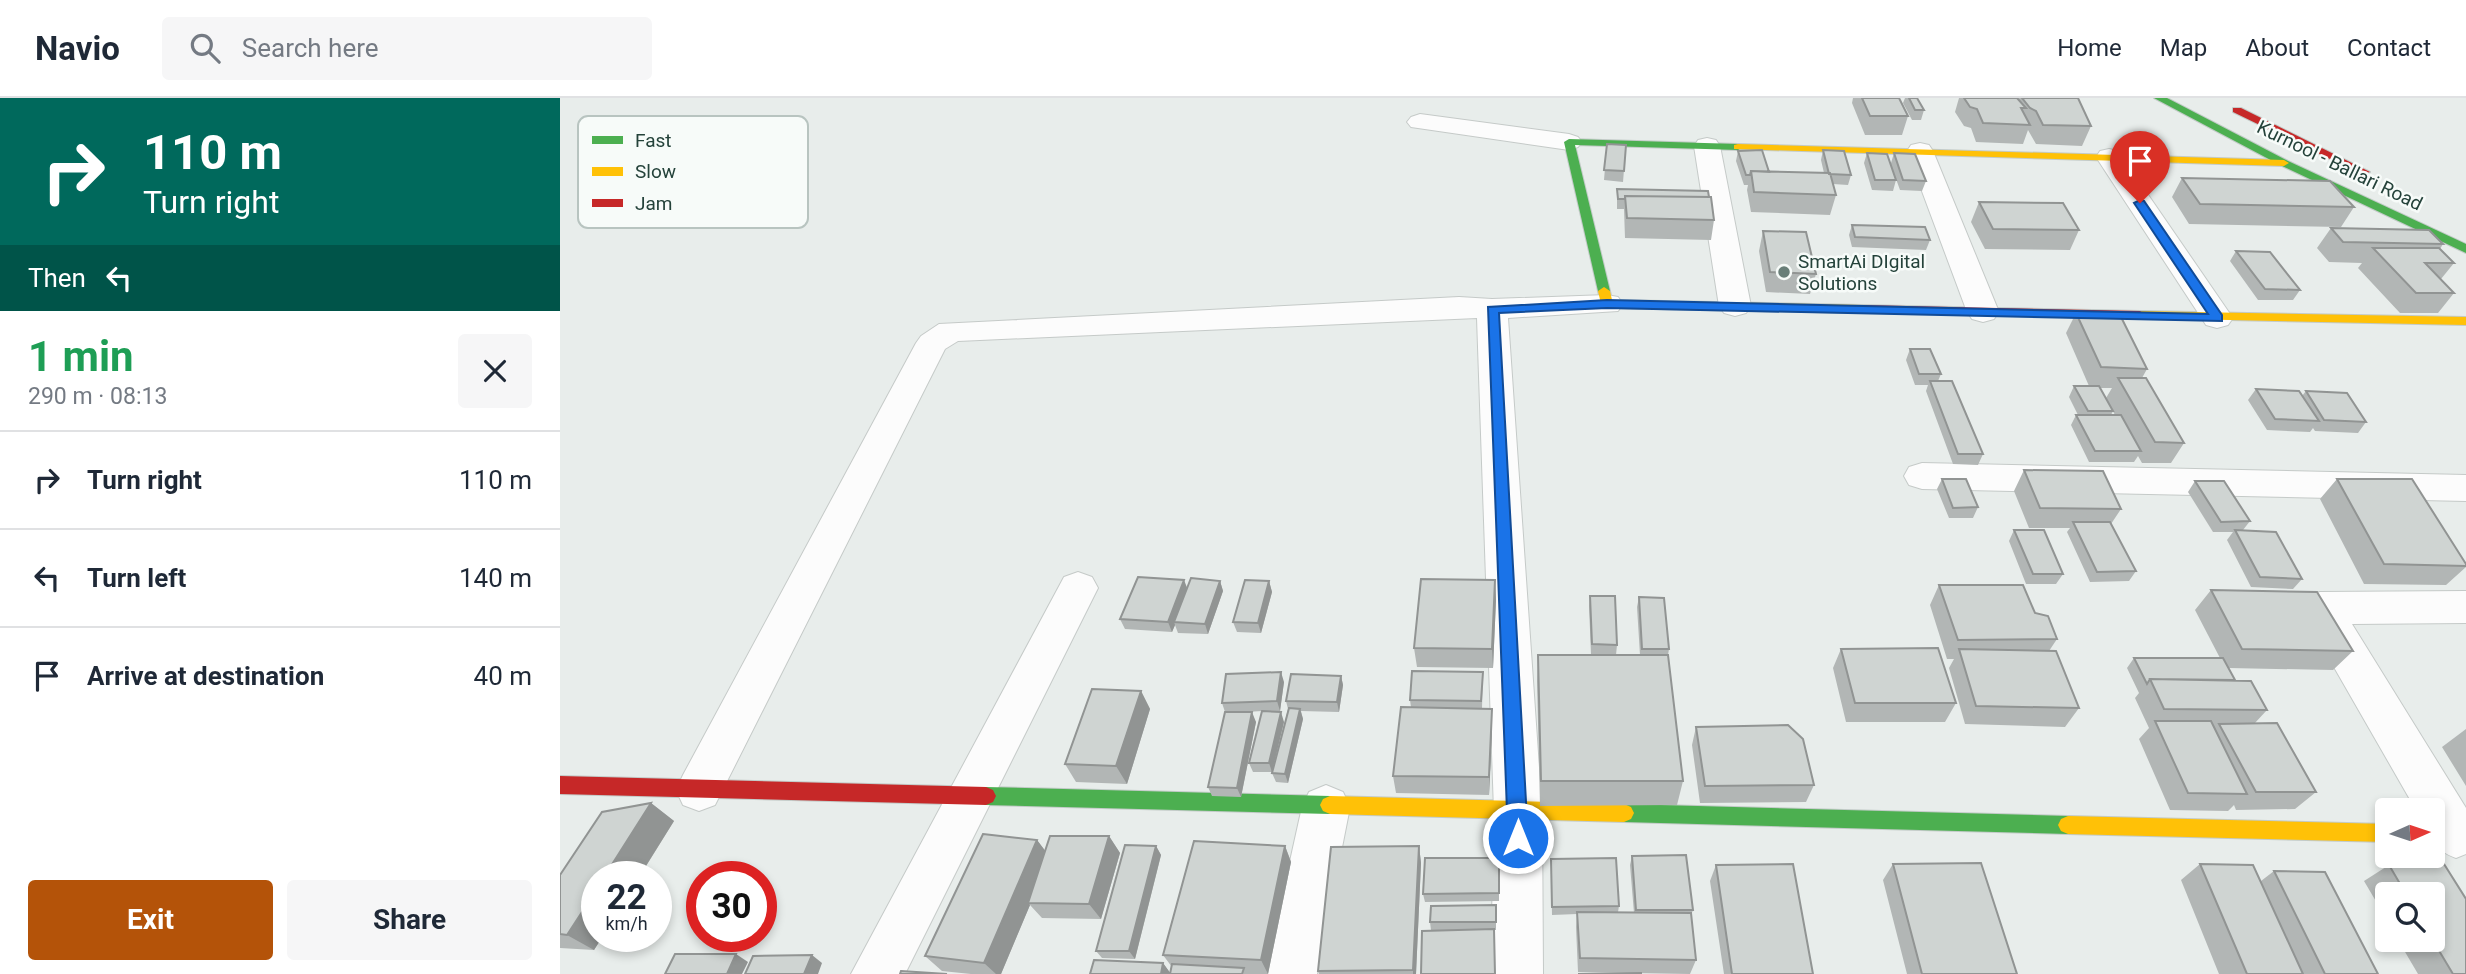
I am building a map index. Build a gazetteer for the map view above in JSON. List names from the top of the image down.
{
  "streets": {
    "street": ["Kurnool - Ballari Road"]
  },
  "places": ["SmartAi DIgital Solutions"],
  "legend": ["Fast", "Slow", "Jam"],
  "north": "right",
  "page": {
    "header": "Navio",
    "search": "Search here",
    "nav": [
      "Home",
      "Map",
      "About",
      "Contact"
    ],
    "turn": ["110 m", "Turn right"],
    "then": "Then",
    "heading": ["1 min", "290 m · 08:13"],
    "list": [
      {
        "name": "Turn right",
        "value": "110 m"
      },
      {
        "name": "Turn left",
        "value": "140 m"
      },
      {
        "name": "Arrive at destination",
        "value": "40 m"
      }
    ],
    "speed": "22 km/h",
    "limit": "30",
    "buttons": ["Exit", "Share"]
  }
}
